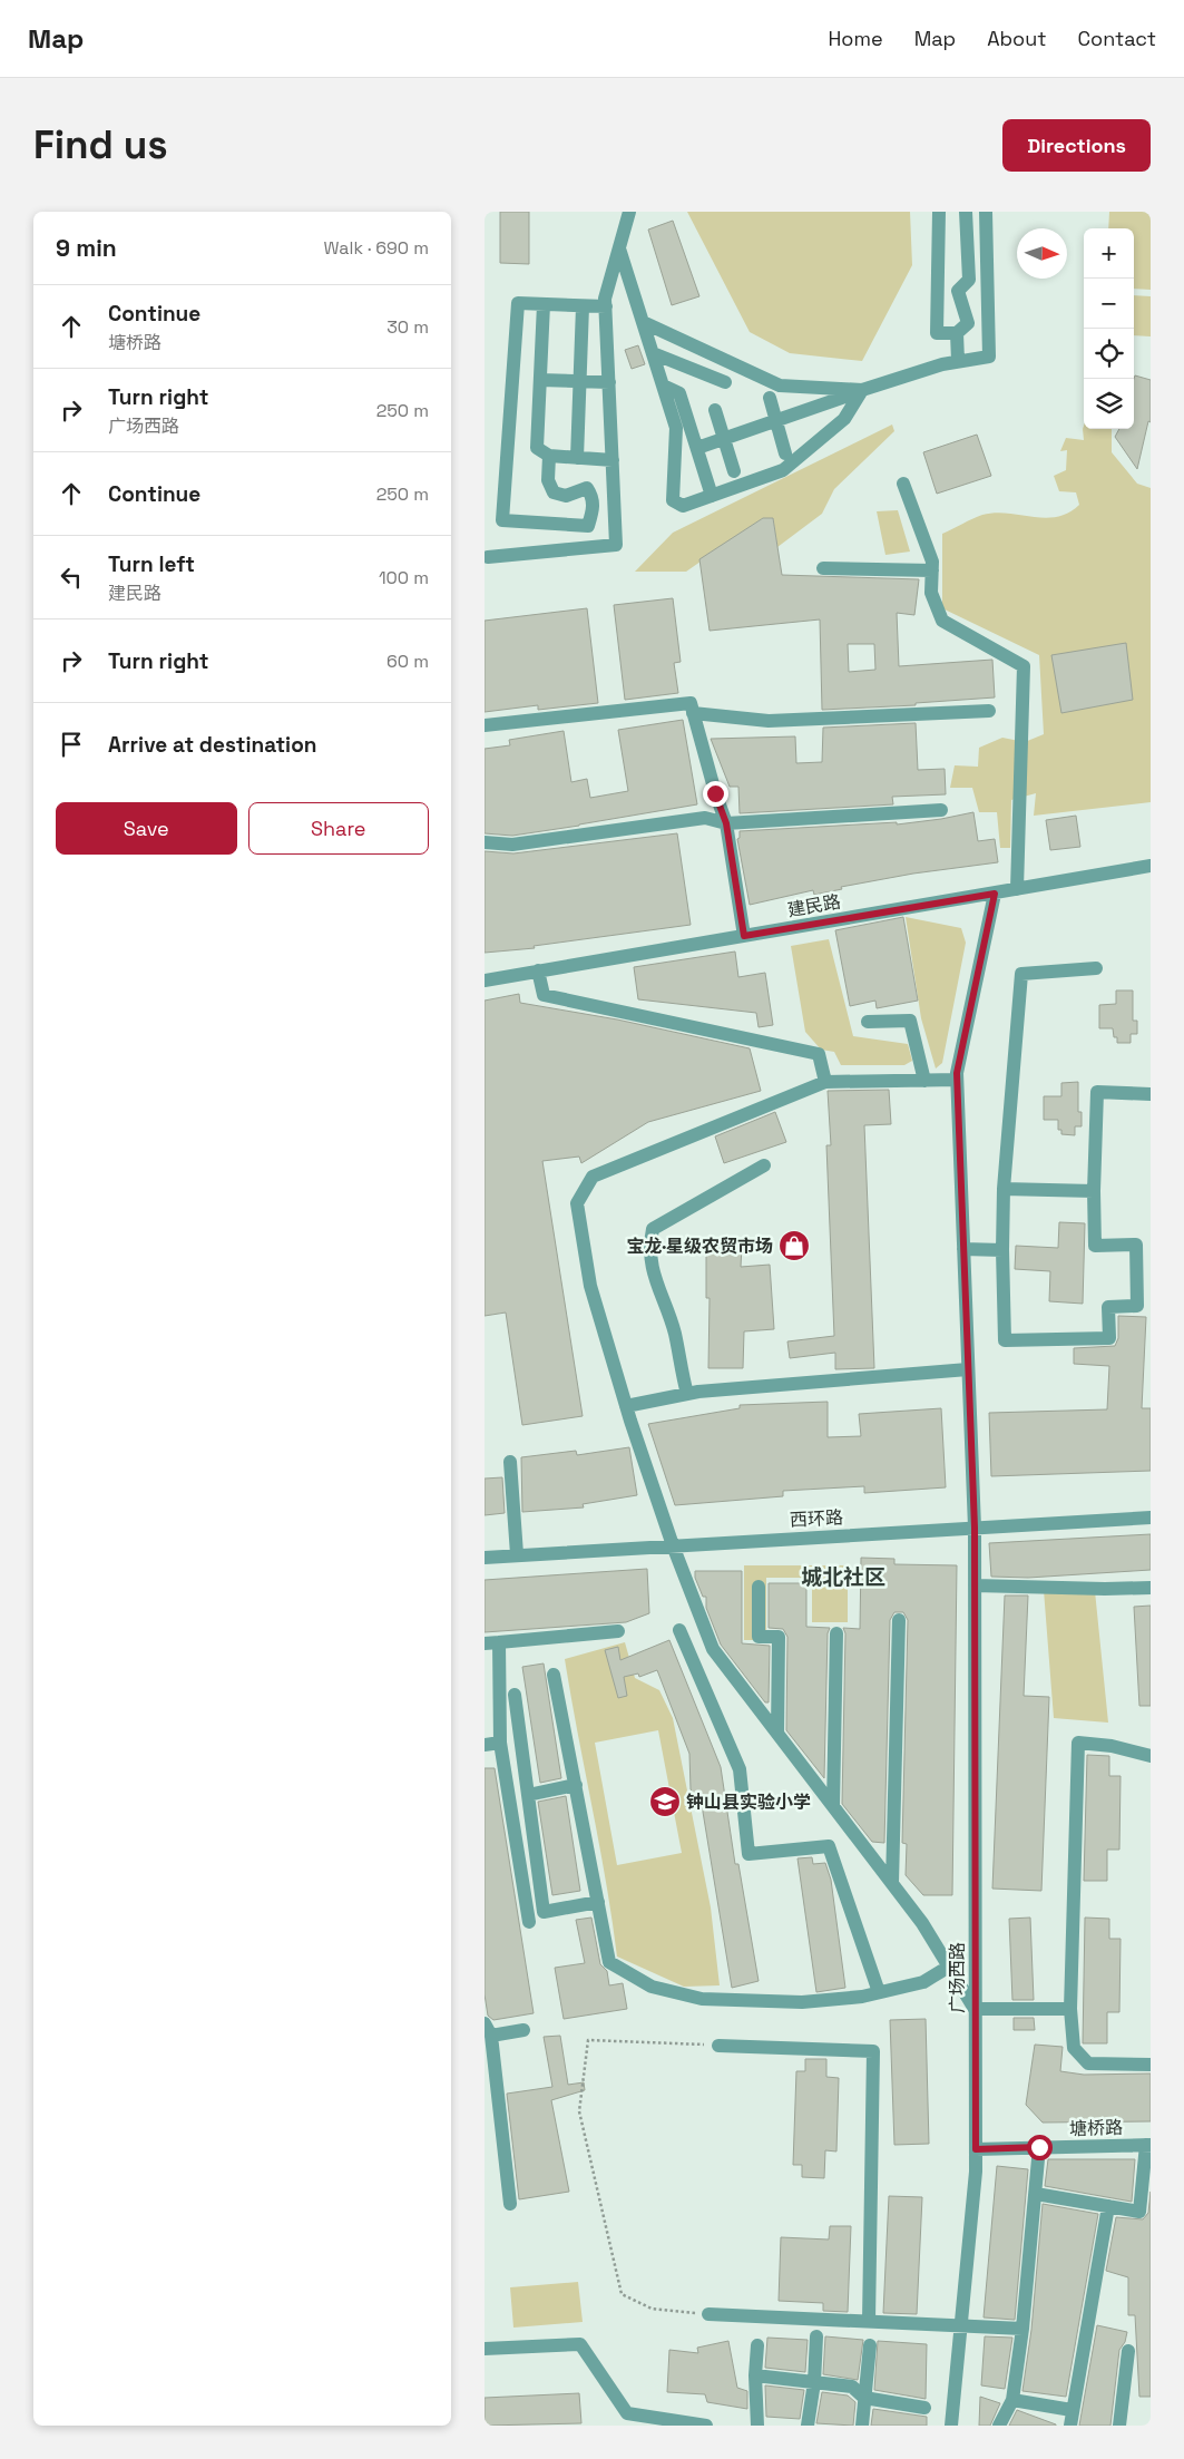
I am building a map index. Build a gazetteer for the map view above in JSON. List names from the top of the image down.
{
  "streets": {
    "street": [
      "建民路",
      "西环路",
      "广场西路",
      "塘桥路"
    ]
  },
  "crossings": [
    ["建民路", "广场西路"],
    ["西环路", "广场西路"],
    ["广场西路", "塘桥路"]
  ],
  "districts": ["城北社区"],
  "places": {
    "shop": ["宝龙·星级农贸市场"],
    "school or university": ["钟山县实验小学"]
  },
  "north": "right",
  "page": {
    "header": "Map",
    "nav": [
      "Home",
      "Map",
      "About",
      "Contact"
    ],
    "buttons": [
      "Directions",
      ["Save", "Share"]
    ],
    "title": "Find us",
    "heading": ["9 min", "Walk · 690 m"],
    "map_buttons": ["+", "−"],
    "list": [
      ["Continue", "塘桥路", "30 m"],
      ["Turn right", "广场西路", "250 m"],
      ["Continue", "250 m"],
      ["Turn left", "建民路", "100 m"],
      ["Turn right", "60 m"],
      "Arrive at destination"
    ]
  }
}
